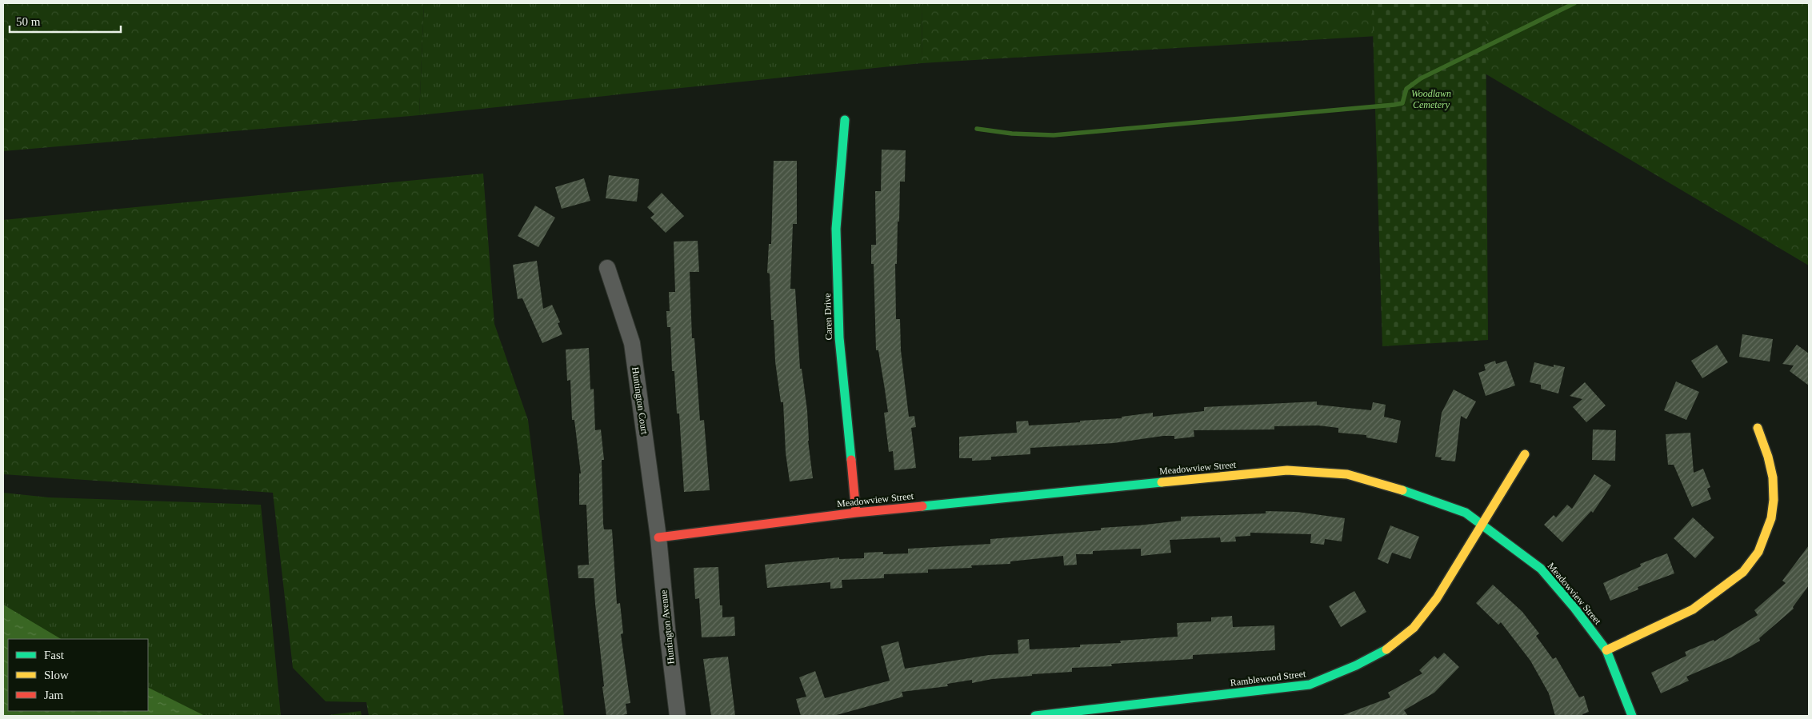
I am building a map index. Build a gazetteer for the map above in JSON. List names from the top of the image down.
{
  "streets": {
    "street": [
      "Caren Drive",
      "Huntington Court",
      "Meadowview Street",
      "Huntington Avenue",
      "Ramblewood Street"
    ]
  },
  "crossings": [
    ["Caren Drive", "Meadowview Street"],
    ["Huntington Court", "Meadowview Street"],
    ["Huntington Court", "Huntington Avenue"],
    ["Meadowview Street", "Huntington Avenue"],
    ["Meadowview Street", "Ramblewood Street"]
  ],
  "parks": ["Woodlawn Cemetery"],
  "legend": ["Fast", "Slow", "Jam"],
  "scale_bar": "50 m"
}
